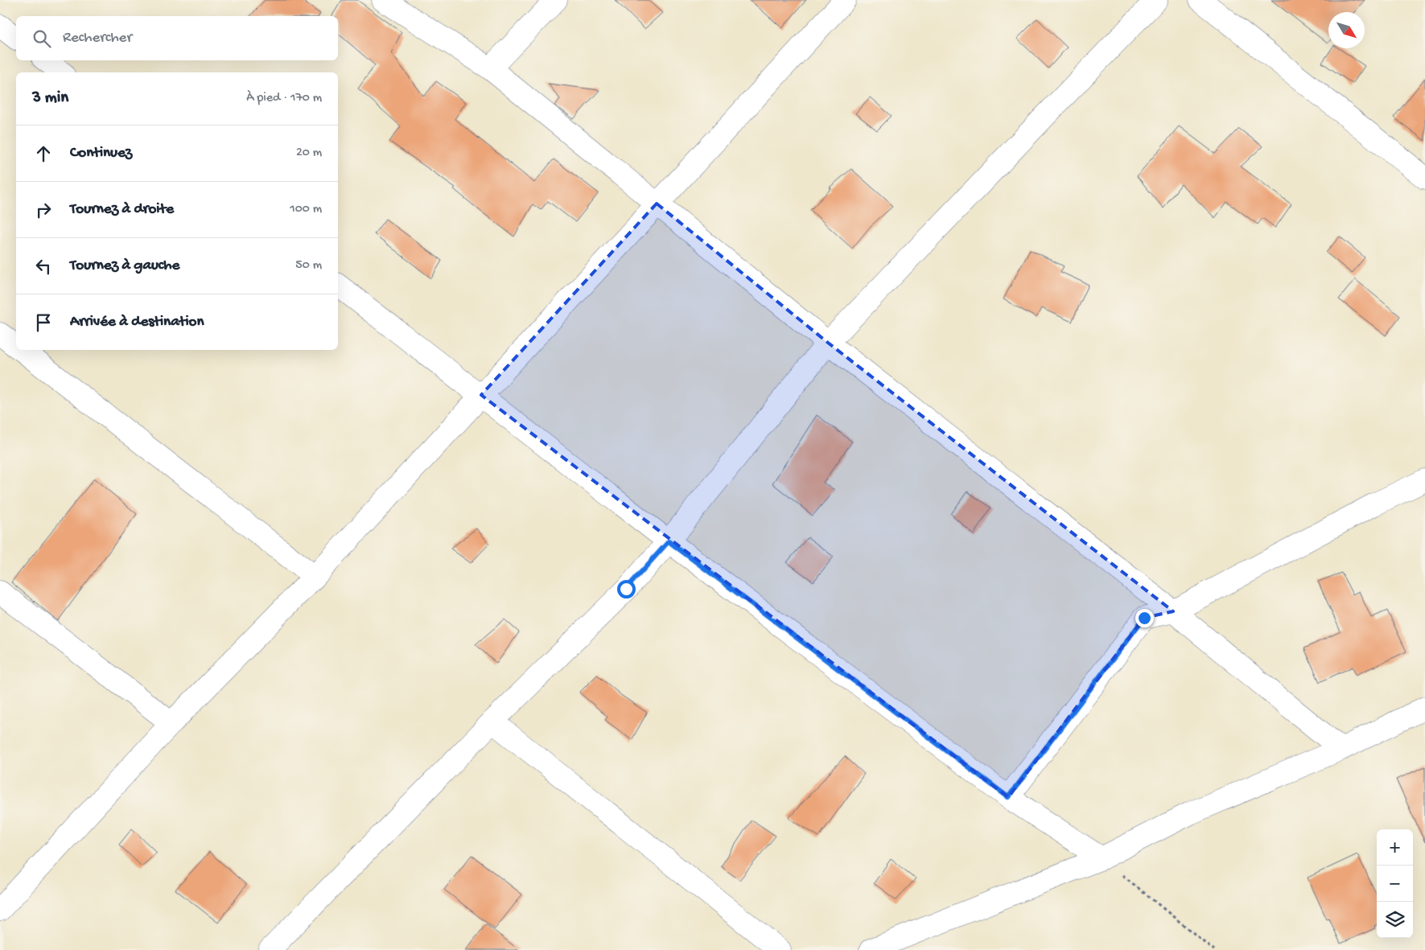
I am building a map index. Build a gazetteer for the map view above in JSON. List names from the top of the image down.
{
  "north": "bottom right",
  "page": {
    "search": "Rechercher",
    "heading": ["3 min", "À pied · 170 m"],
    "list": [
      ["Continuez", "20 m"],
      ["Tournez à droite", "100 m"],
      ["Tournez à gauche", "50 m"],
      "Arrivée à destination"
    ],
    "map_buttons": ["+", "−"]
  }
}
